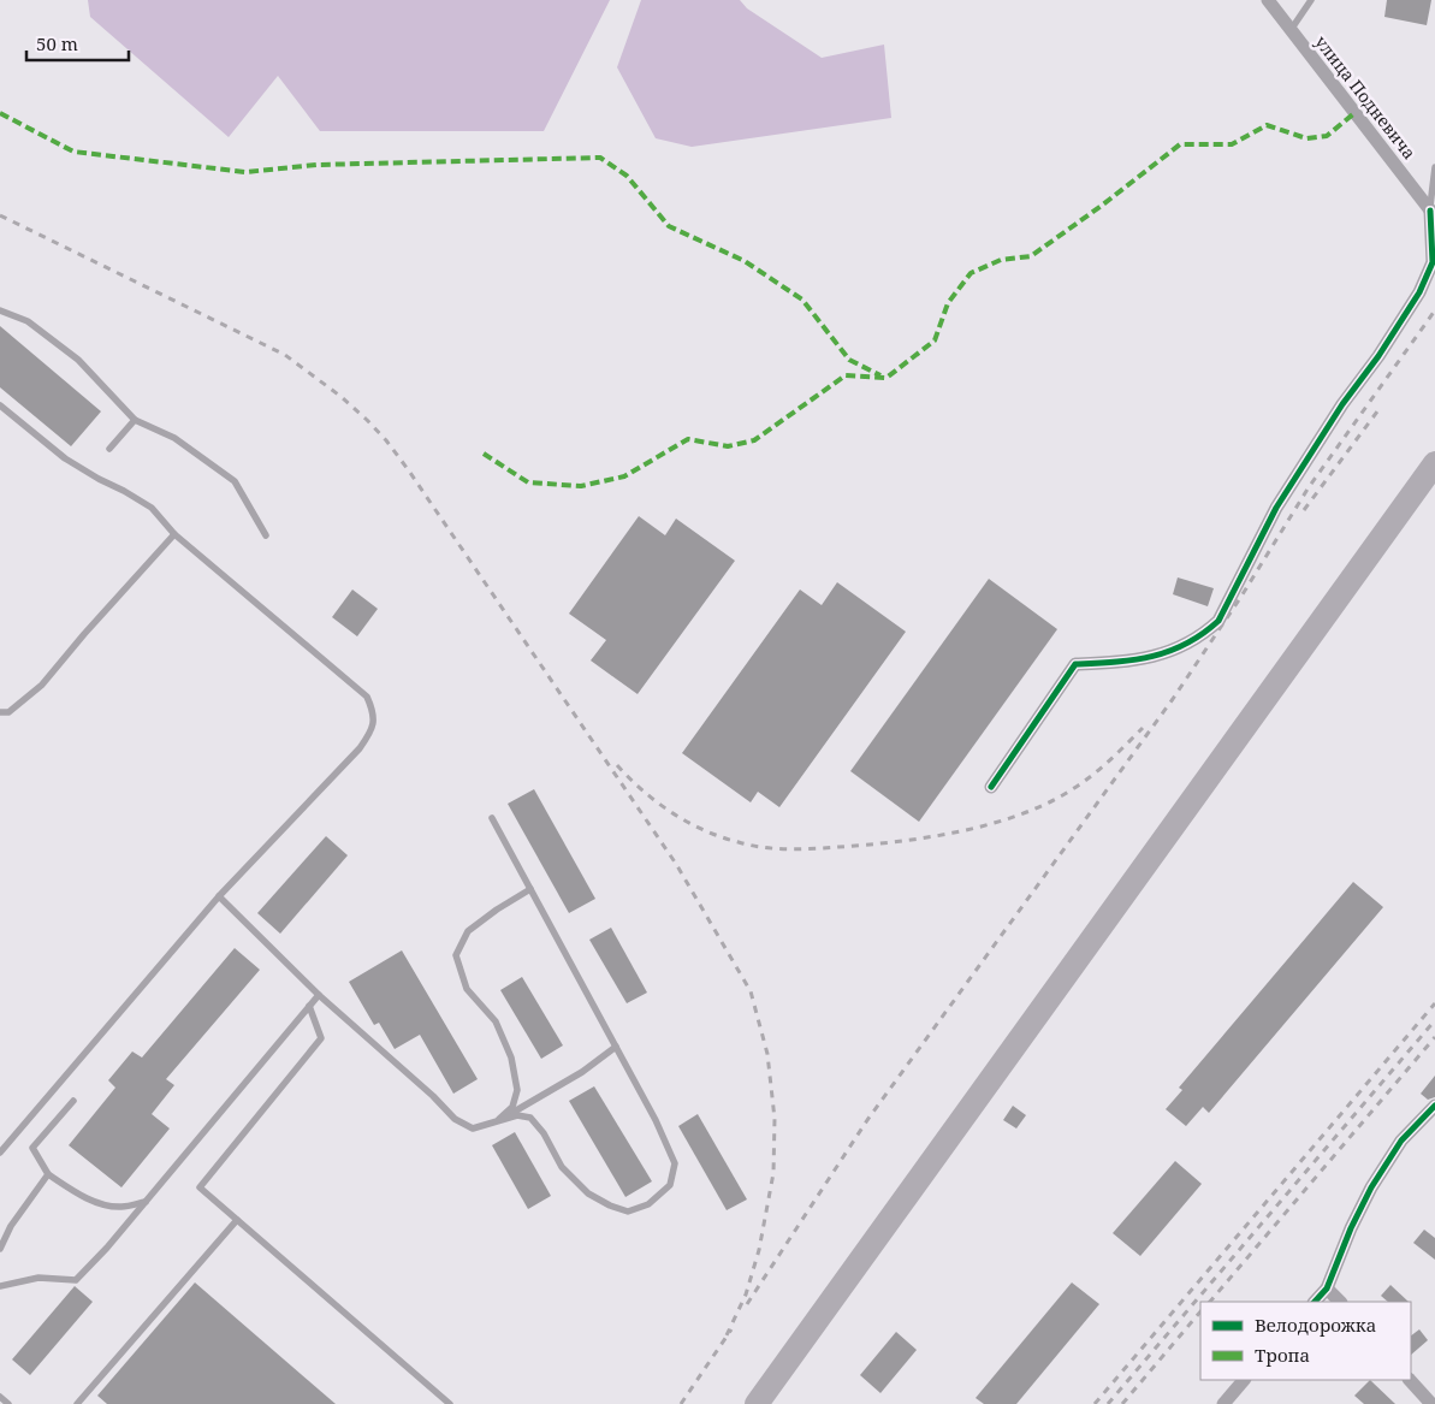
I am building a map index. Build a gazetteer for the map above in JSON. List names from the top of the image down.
{
  "streets": {
    "street": ["улица Подневича"]
  },
  "legend": ["Велодорожка", "Тропа"],
  "scale_bar": "50 m"
}
